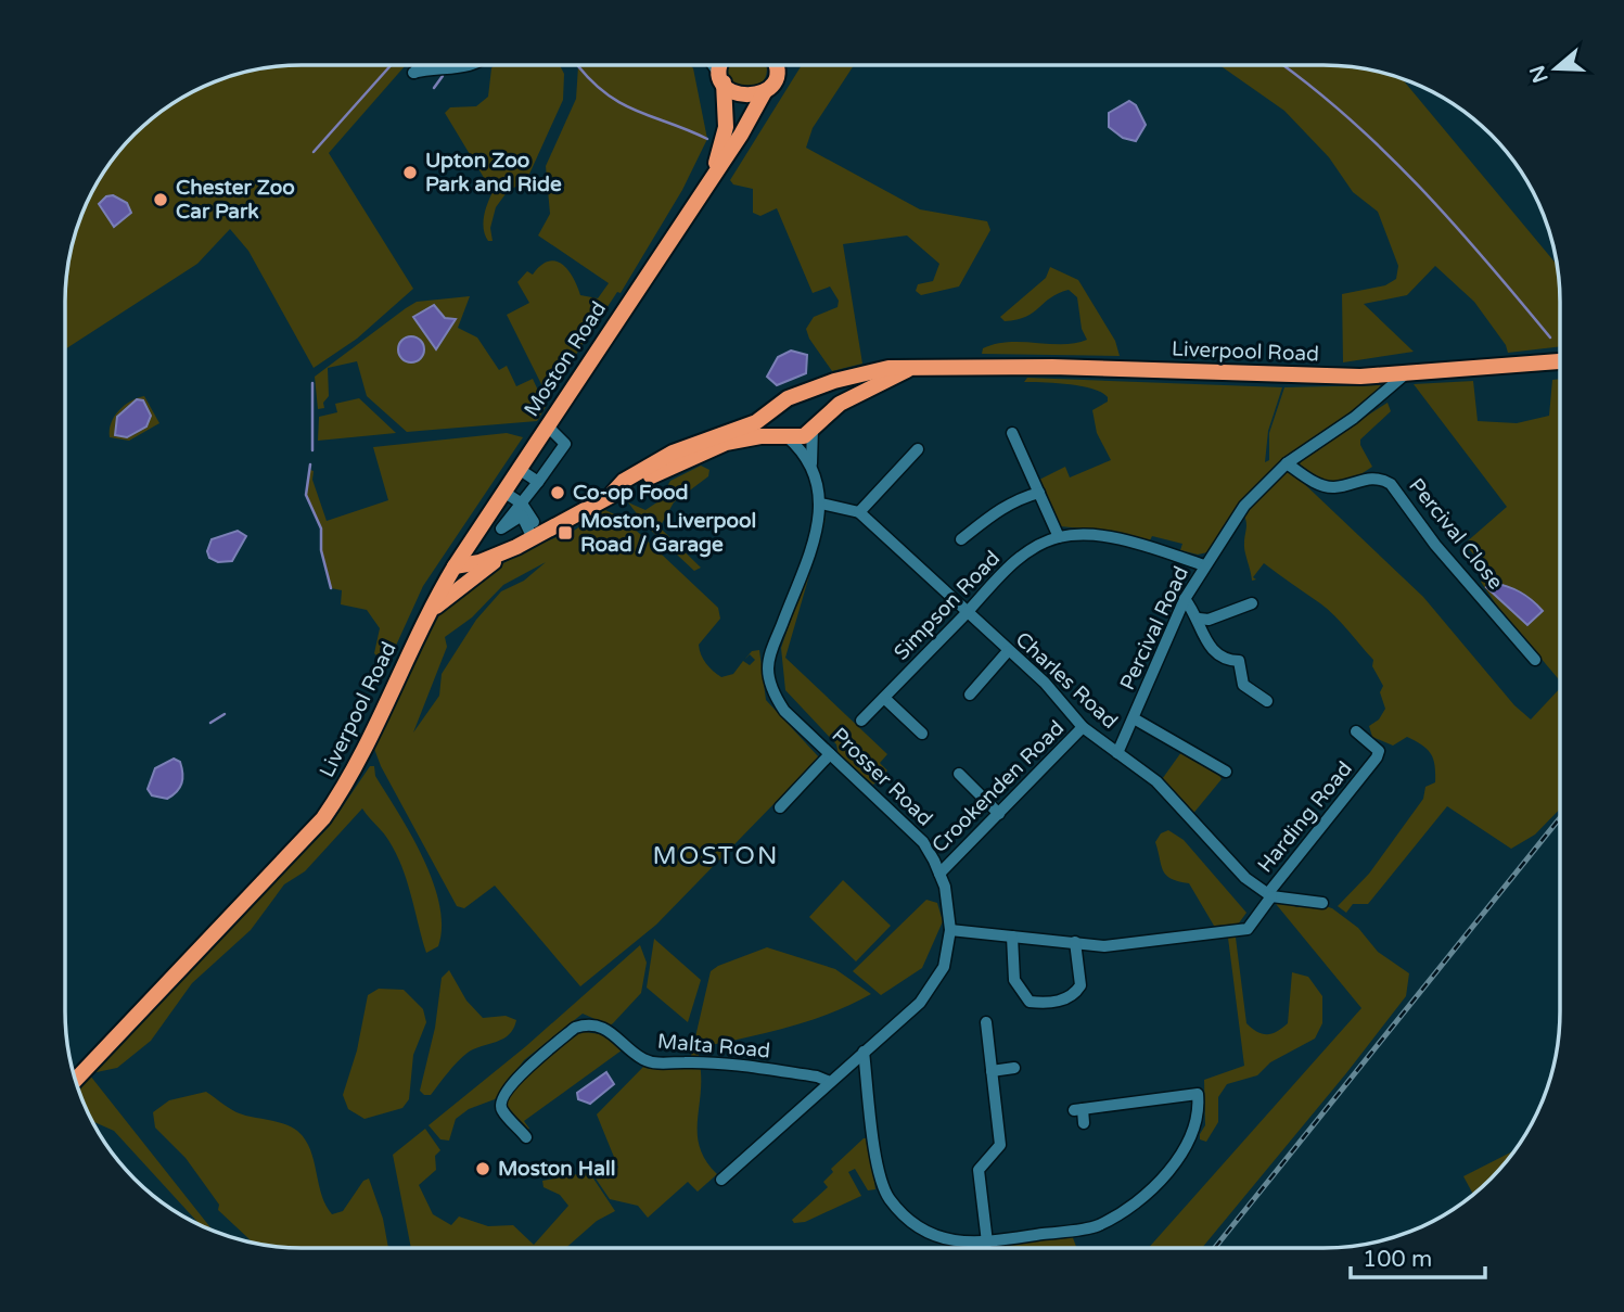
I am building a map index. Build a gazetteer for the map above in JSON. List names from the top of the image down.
{
  "streets": {
    "highway": ["Liverpool Road", "Moston Road"],
    "street": [
      "Percival Close",
      "Simpson Road",
      "Percival Road",
      "Charles Road",
      "Prosser Road",
      "Crookenden Road",
      "Harding Road",
      "Malta Road"
    ]
  },
  "crossings": [
    ["Liverpool Road", "Moston Road"],
    ["Liverpool Road", "Percival Road"],
    ["Percival Close", "Percival Road"],
    ["Simpson Road", "Percival Road"],
    ["Simpson Road", "Charles Road"],
    ["Percival Road", "Charles Road"],
    ["Charles Road", "Crookenden Road"],
    ["Charles Road", "Harding Road"],
    ["Prosser Road", "Crookenden Road"],
    ["Prosser Road", "Malta Road"]
  ],
  "districts": ["MOSTON"],
  "places": {
    "other": [
      "Upton Zoo Park and Ride",
      "Chester Zoo Car Park",
      "Co-op Food",
      "Moston Hall"
    ],
    "transit": ["Moston, Liverpool Road / Garage"]
  },
  "scale_bar": "100 m",
  "north": "left"
}
